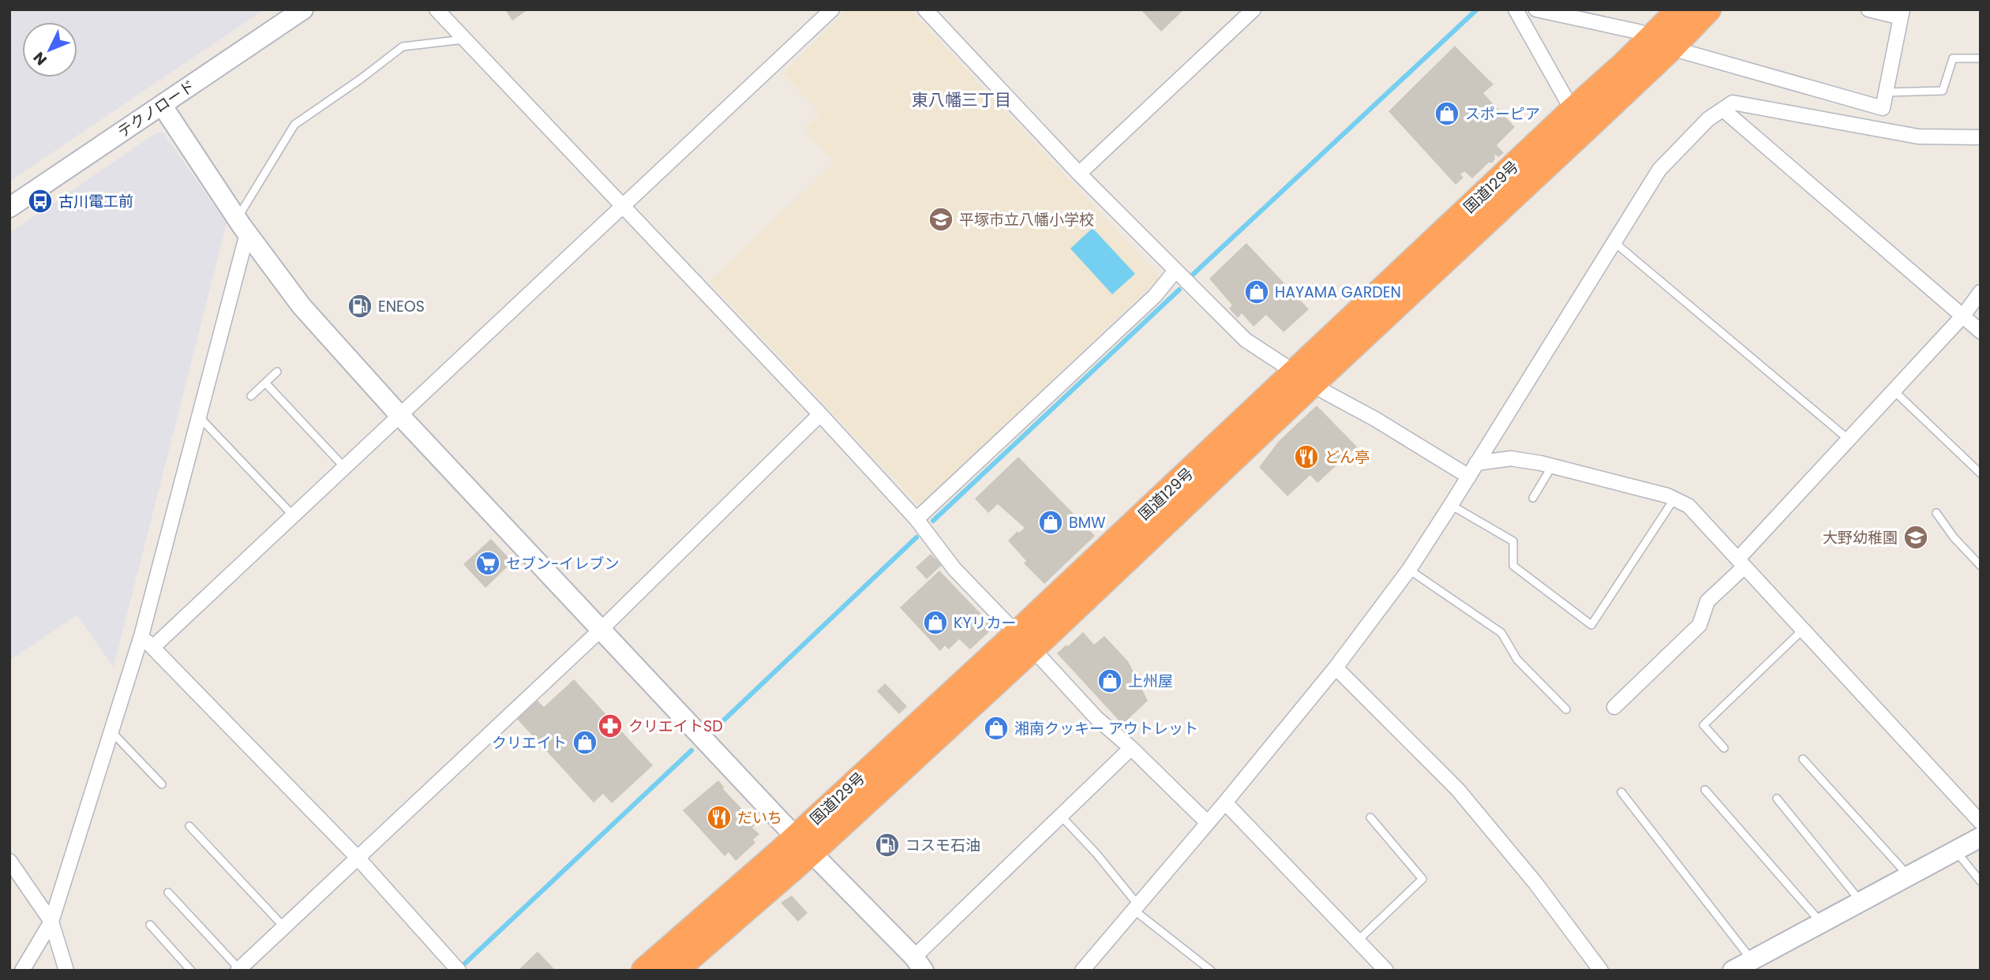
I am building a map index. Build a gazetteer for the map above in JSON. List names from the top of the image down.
{
  "streets": {
    "highway": ["国道129号"],
    "street": ["テクノロード"]
  },
  "districts": ["東八幡三丁目"],
  "places": {
    "shop": [
      "スポーピア",
      "HAYAMA GARDEN",
      "BMW",
      "KYリカー",
      "上州屋",
      "湘南クッキー アウトレット",
      "クリエイト"
    ],
    "bus stop": ["古川電工前"],
    "school or university": ["平塚市立八幡小学校", "大野幼稚園"],
    "fuel station": ["ENEOS", "コスモ石油"],
    "restaurant": ["どん亭", "だいち"],
    "supermarket": ["セブン-イレブン"],
    "pharmacy": ["クリエイトSD"]
  },
  "north": "bottom left"
}
